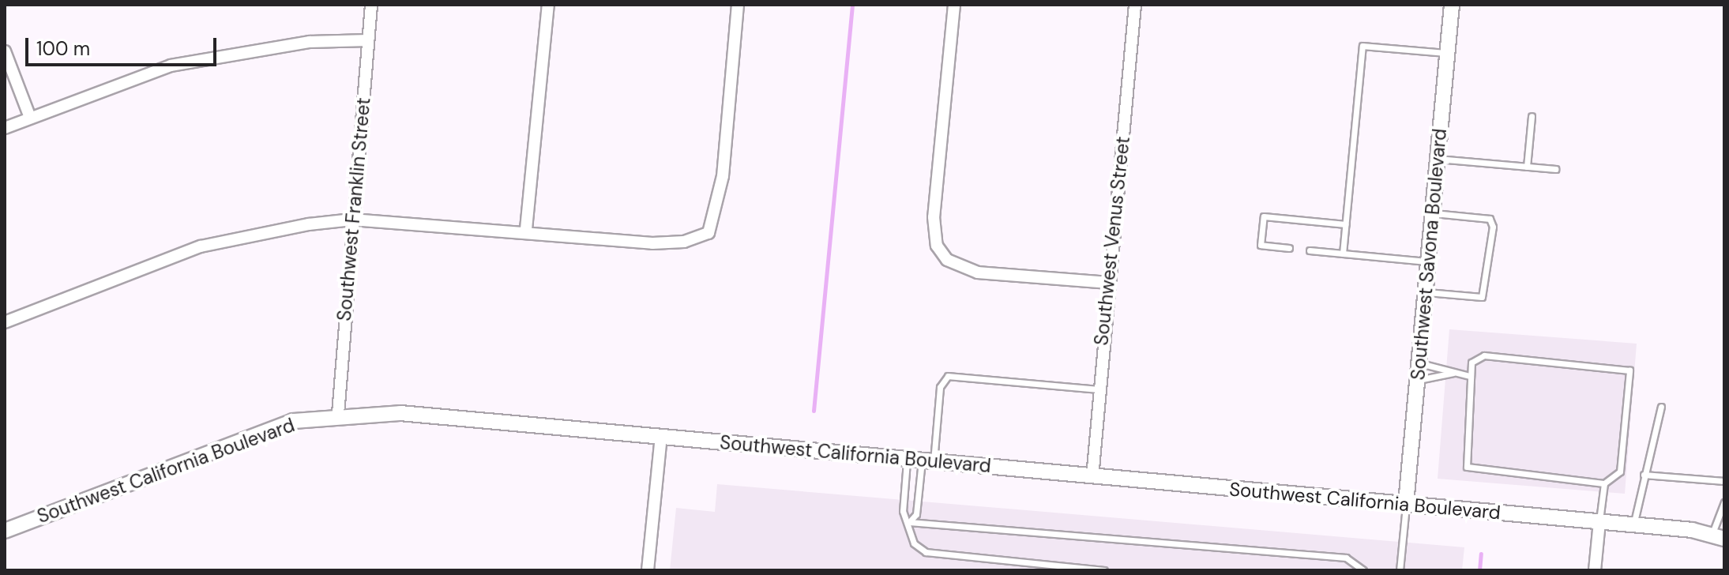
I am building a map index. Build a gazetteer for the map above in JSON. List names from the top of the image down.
{
  "streets": {
    "street": [
      "Southwest Franklin Street",
      "Southwest Venus Street",
      "Southwest Savona Boulevard",
      "Southwest California Boulevard"
    ]
  },
  "crossings": [
    ["Southwest Franklin Street", "Southwest California Boulevard"],
    ["Southwest Venus Street", "Southwest California Boulevard"],
    ["Southwest Savona Boulevard", "Southwest California Boulevard"]
  ],
  "scale_bar": "100 m"
}
